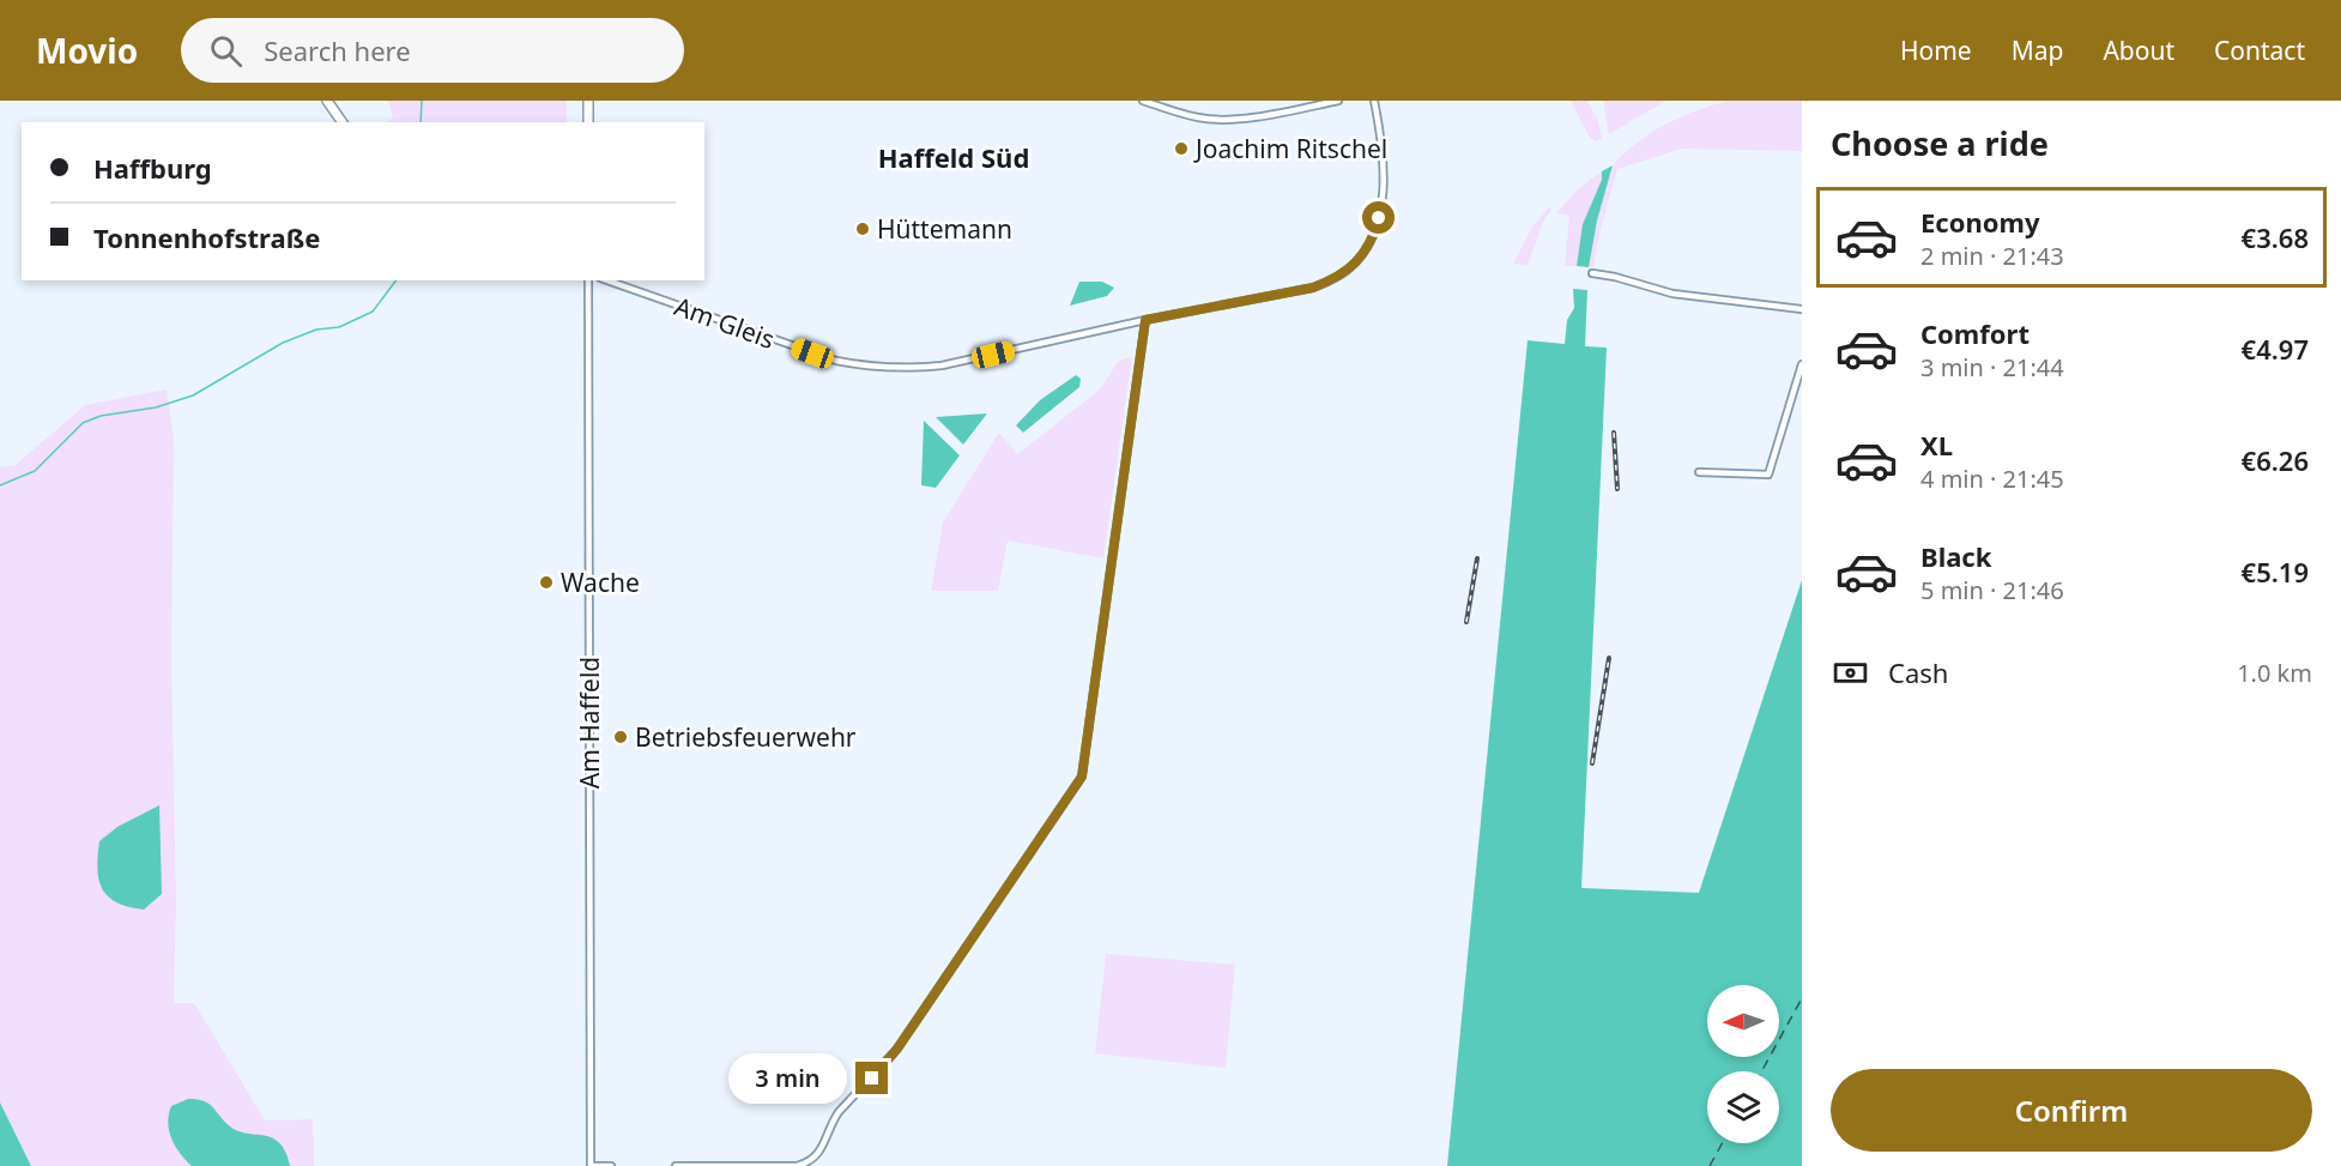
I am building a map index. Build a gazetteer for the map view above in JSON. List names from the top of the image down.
{
  "streets": {
    "street": ["Am Gleis", "Am Haffeld"]
  },
  "districts": ["Haffeld Süd"],
  "places": [
    "Joachim Ritschel",
    "Hüttemann",
    "Wache",
    "Betriebsfeuerwehr"
  ],
  "north": "left",
  "page": {
    "header": "Movio",
    "search": "Search here",
    "nav": [
      "Home",
      "Map",
      "About",
      "Contact"
    ],
    "heading": "Choose a ride",
    "banner": ["Haffburg", "Tonnenhofstraße"],
    "list": [
      {
        "name": "Economy",
        "note": "2 min · 21:43",
        "value": "€3.68"
      },
      {
        "name": "Comfort",
        "note": "3 min · 21:44",
        "value": "€4.97"
      },
      {
        "name": "XL",
        "note": "4 min · 21:45",
        "value": "€6.26"
      },
      {
        "name": "Black",
        "note": "5 min · 21:46",
        "value": "€5.19"
      }
    ],
    "pay": ["Cash", "1.0 km"],
    "bubble": "3 min",
    "buttons": "Confirm"
  }
}
